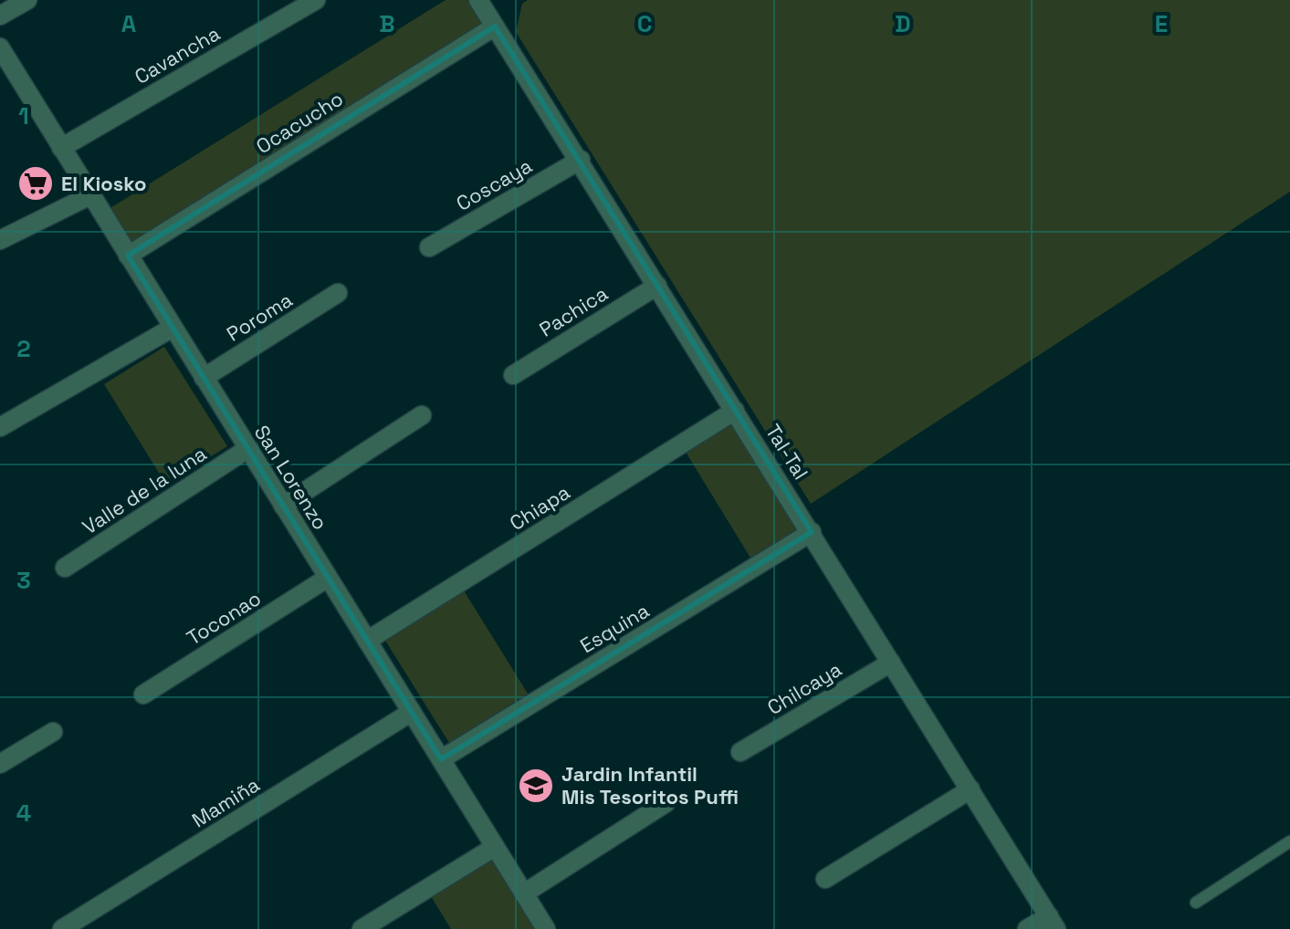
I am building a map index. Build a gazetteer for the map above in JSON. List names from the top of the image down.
{
  "streets": {
    "street": [
      "Cavancha",
      "Ocacucho",
      "Coscaya",
      "Pachica",
      "Poroma",
      "Tal-Tal",
      "San Lorenzo",
      "Valle de la luna",
      "Chiapa",
      "Toconao",
      "Esquina",
      "Chilcaya",
      "Mamiña"
    ]
  },
  "crossings": [
    ["Cavancha", "San Lorenzo"],
    ["Ocacucho", "Tal-Tal"],
    ["Ocacucho", "San Lorenzo"],
    ["Coscaya", "Tal-Tal"],
    ["Pachica", "Tal-Tal"],
    ["Poroma", "San Lorenzo"],
    ["Tal-Tal", "Chiapa"],
    ["Tal-Tal", "Esquina"],
    ["Tal-Tal", "Chilcaya"],
    ["San Lorenzo", "Valle de la luna"],
    ["San Lorenzo", "Chiapa"],
    ["San Lorenzo", "Toconao"],
    ["San Lorenzo", "Esquina"],
    ["San Lorenzo", "Mamiña"]
  ],
  "places": {
    "supermarket": ["El Kiosko"],
    "school or university": ["Jardin Infantil Mis Tesoritos Puffi"]
  },
  "grid": {
    "columns": [
      "A",
      "B",
      "C",
      "D",
      "E"
    ],
    "rows": [
      "1",
      "2",
      "3",
      "4"
    ]
  }
}
